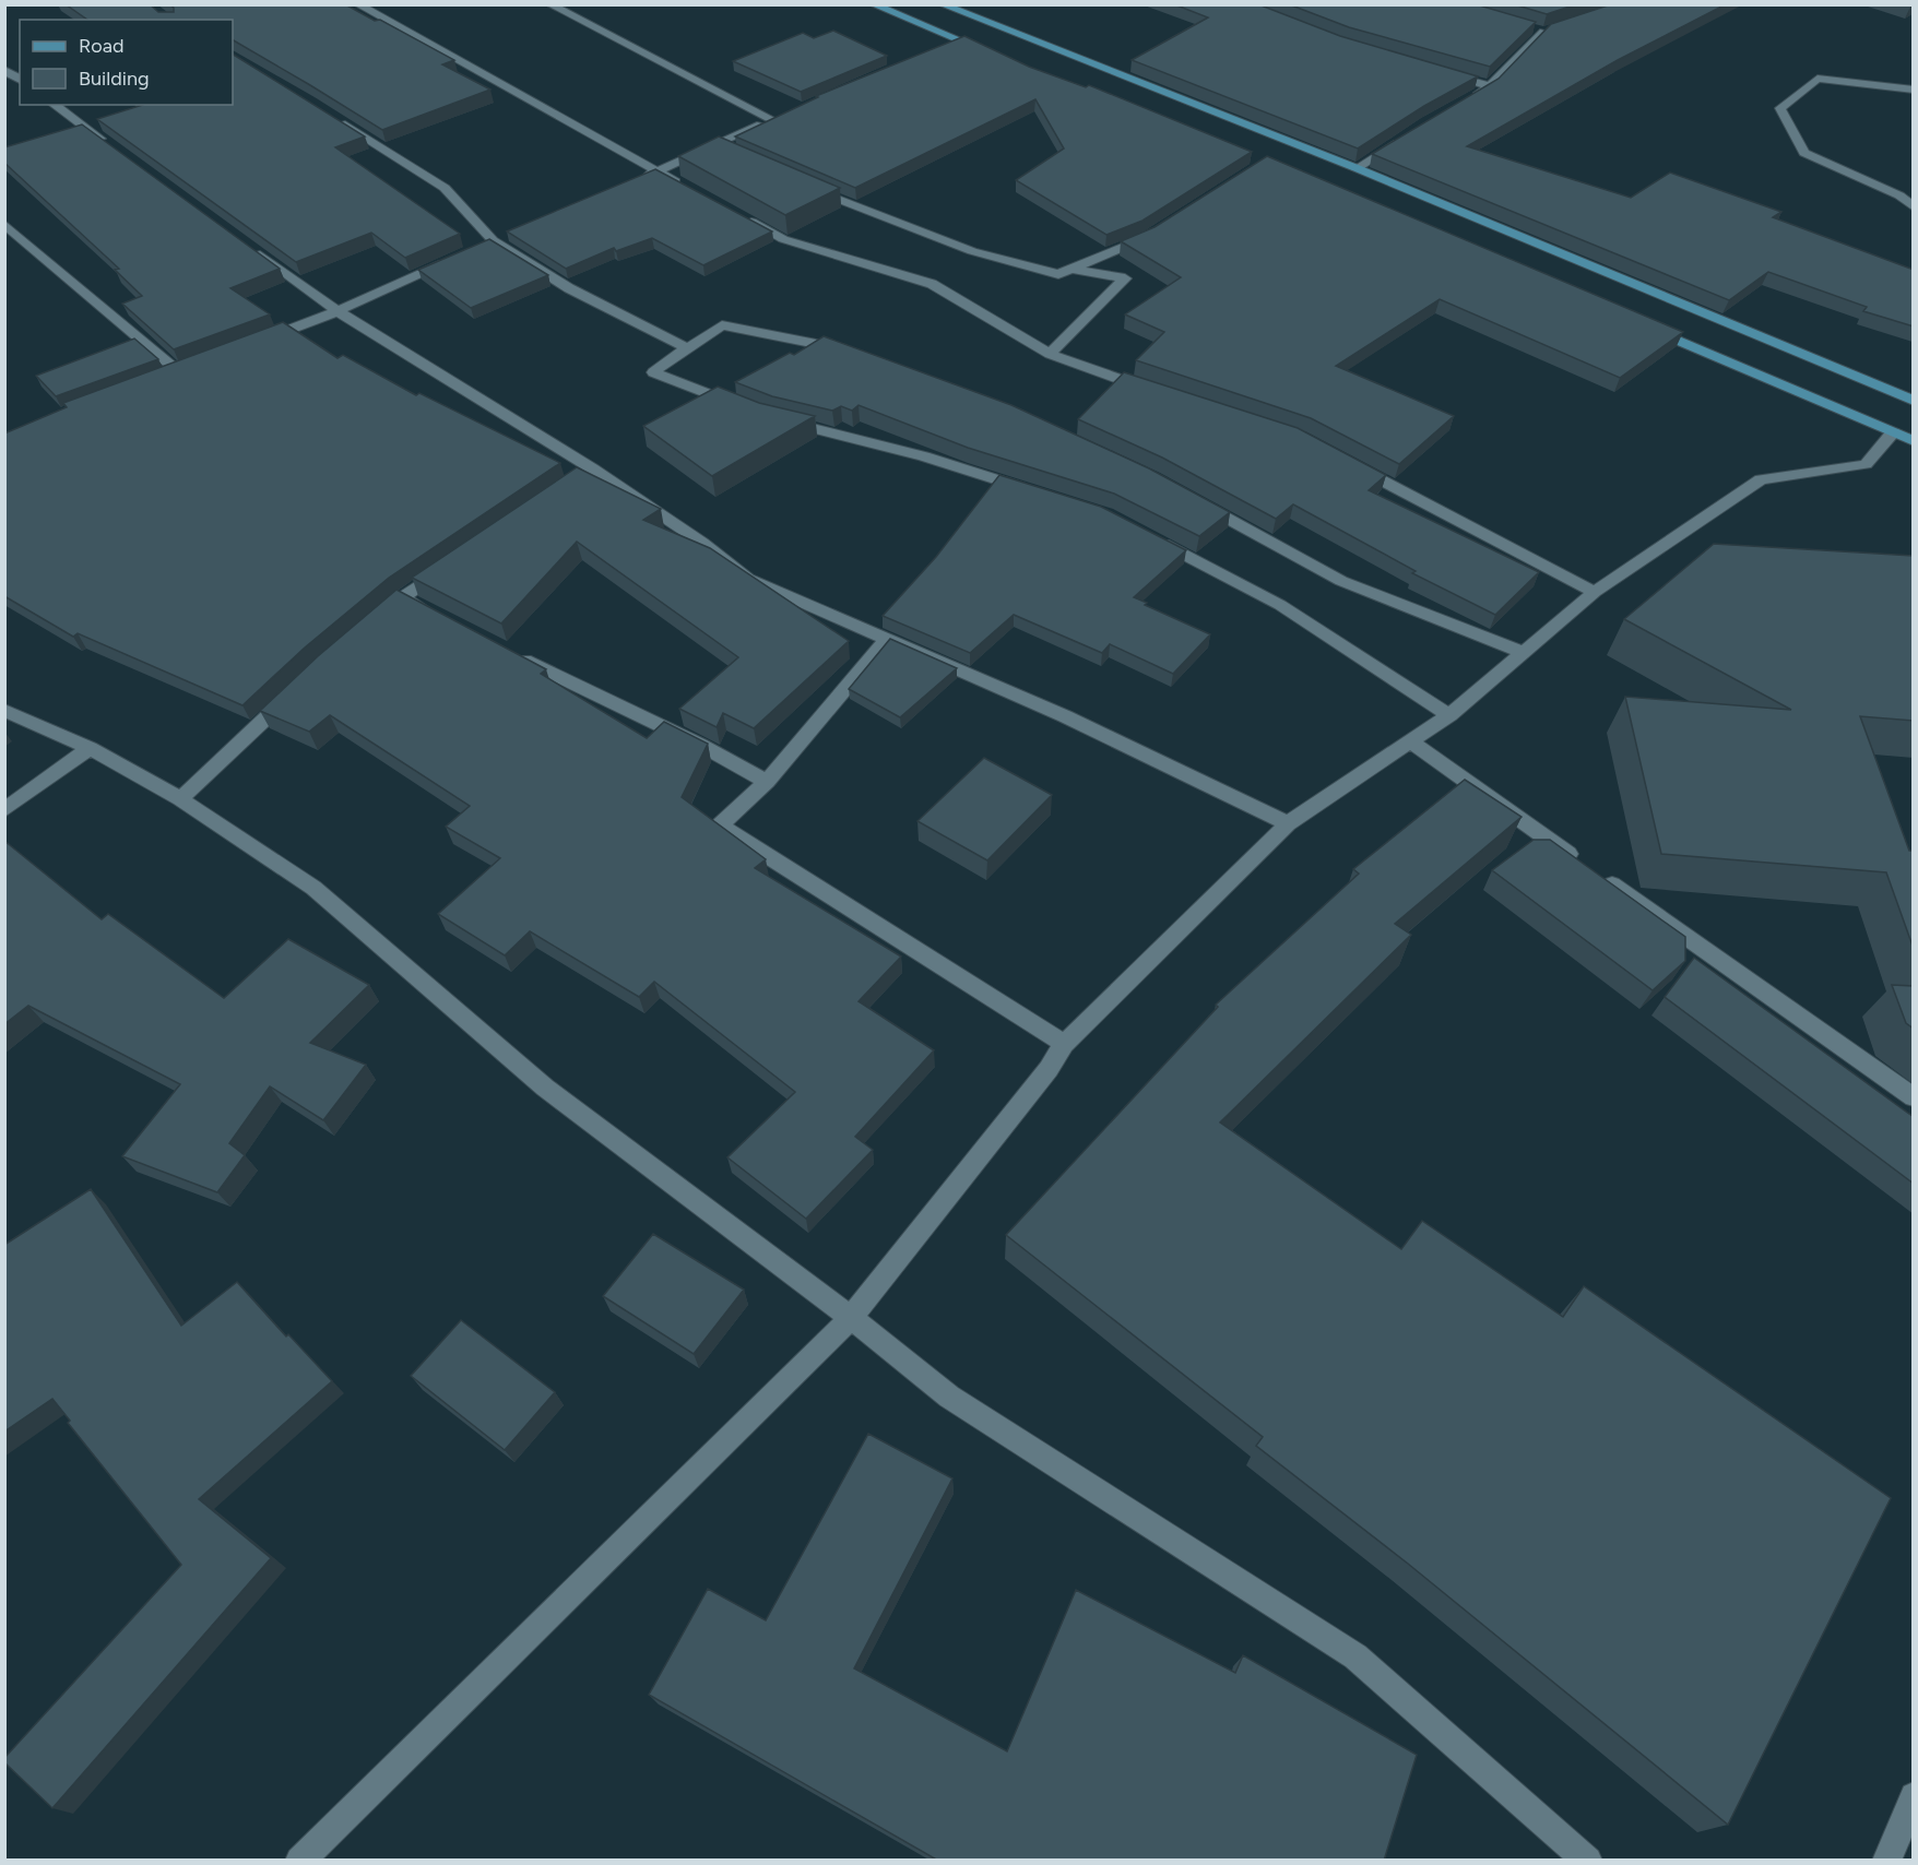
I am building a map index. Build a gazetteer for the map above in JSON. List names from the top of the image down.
{
  "legend": ["Road", "Building"]
}
